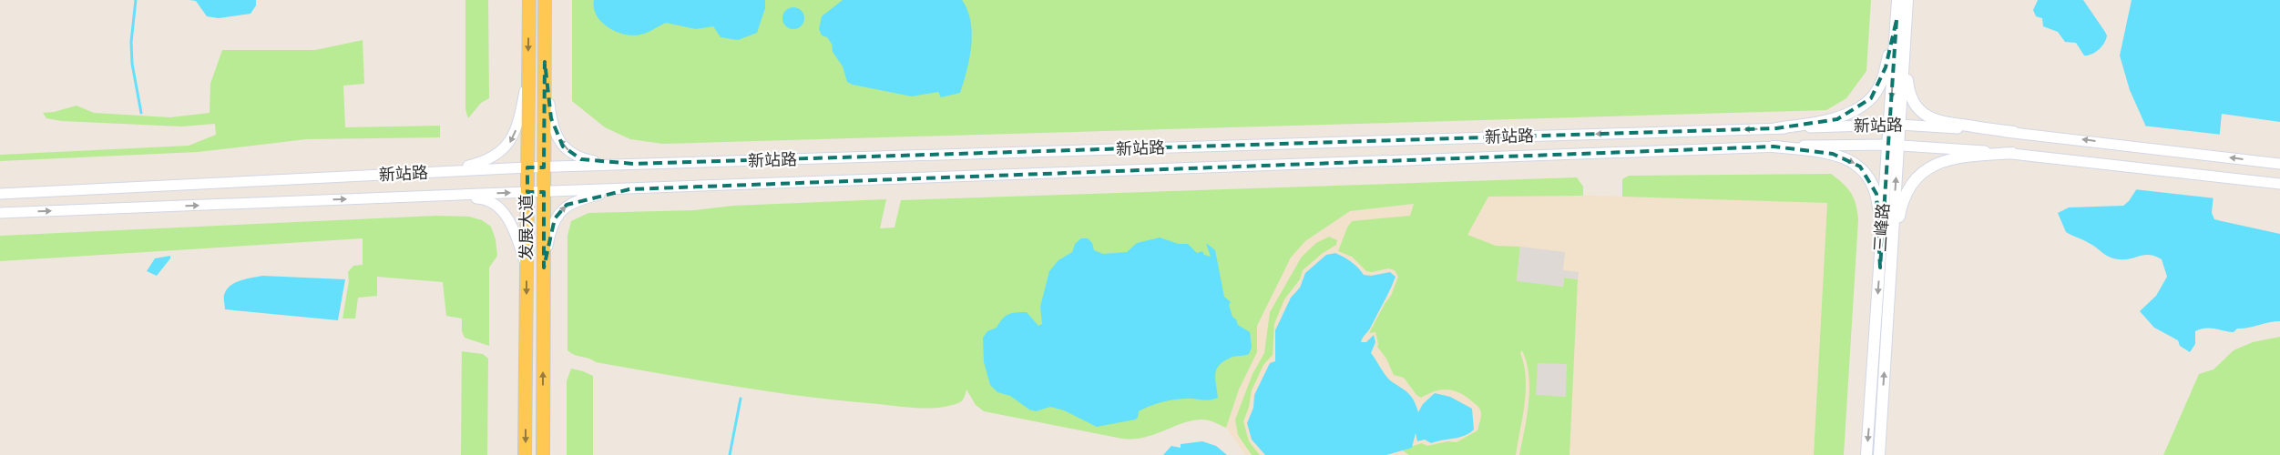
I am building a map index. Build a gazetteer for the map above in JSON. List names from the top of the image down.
{
  "streets": {
    "main road": ["发展大道", "三峰路"],
    "street": ["新站路"]
  },
  "crossings": [
    ["新站路", "发展大道"],
    ["新站路", "三峰路"]
  ]
}
